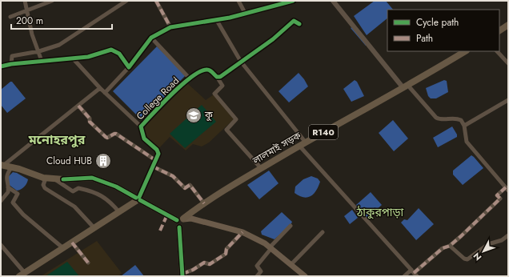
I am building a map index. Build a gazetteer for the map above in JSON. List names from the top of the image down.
{
  "streets": {
    "main road": ["R140", "লালমাই সড়ক"],
    "street": ["College Road"]
  },
  "districts": ["মনোহরপুর", "ঠাকুরপাড়া"],
  "places": {
    "school or university": ["কু"],
    "building": ["Cloud HUB"]
  },
  "legend": ["Cycle path", "Path"],
  "scale_bar": "200 m",
  "north": "bottom left"
}
